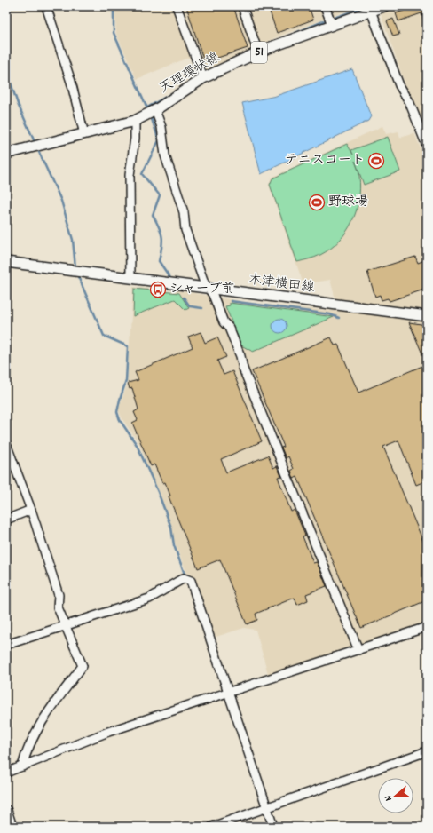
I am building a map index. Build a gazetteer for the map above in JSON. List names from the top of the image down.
{
  "streets": {
    "main road": ["51", "天理環状線", "木津横田線"]
  },
  "places": {
    "sports": ["テニスコート", "野球場"],
    "bus stop": ["シャープ前"]
  },
  "north": "left"
}
